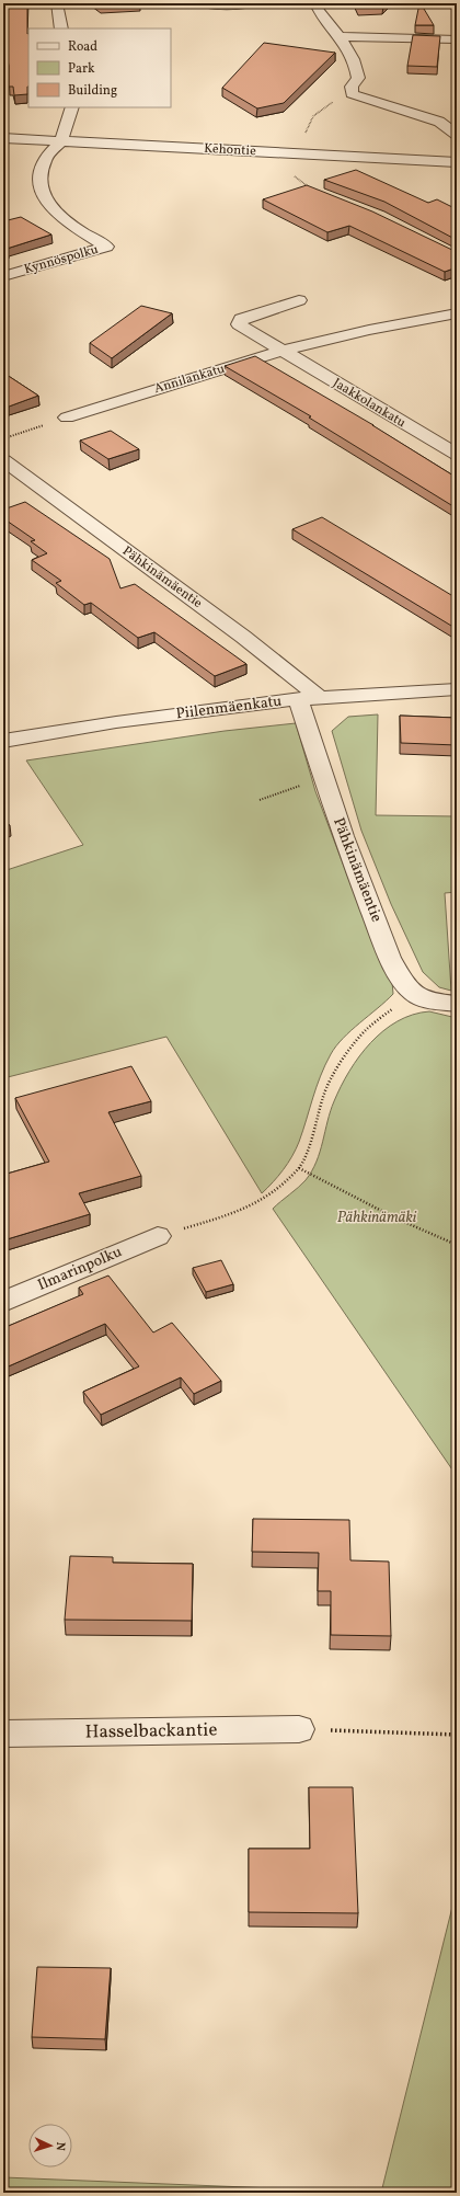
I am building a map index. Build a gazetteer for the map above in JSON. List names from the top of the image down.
{
  "streets": {
    "street": [
      "Kehontie",
      "Kynnöspolku",
      "Annilankatu",
      "Jaakkolankatu",
      "Pähkinämäentie",
      "Piilenmäenkatu",
      "Ilmarinpolku",
      "Hasselbackantie"
    ]
  },
  "crossings": [
    ["Kehontie", "Kynnöspolku"],
    ["Annilankatu", "Jaakkolankatu"],
    ["Pähkinämäentie", "Piilenmäenkatu"]
  ],
  "parks": ["Pähkinämäki"],
  "legend": ["Road", "Park", "Building"],
  "north": "right"
}
